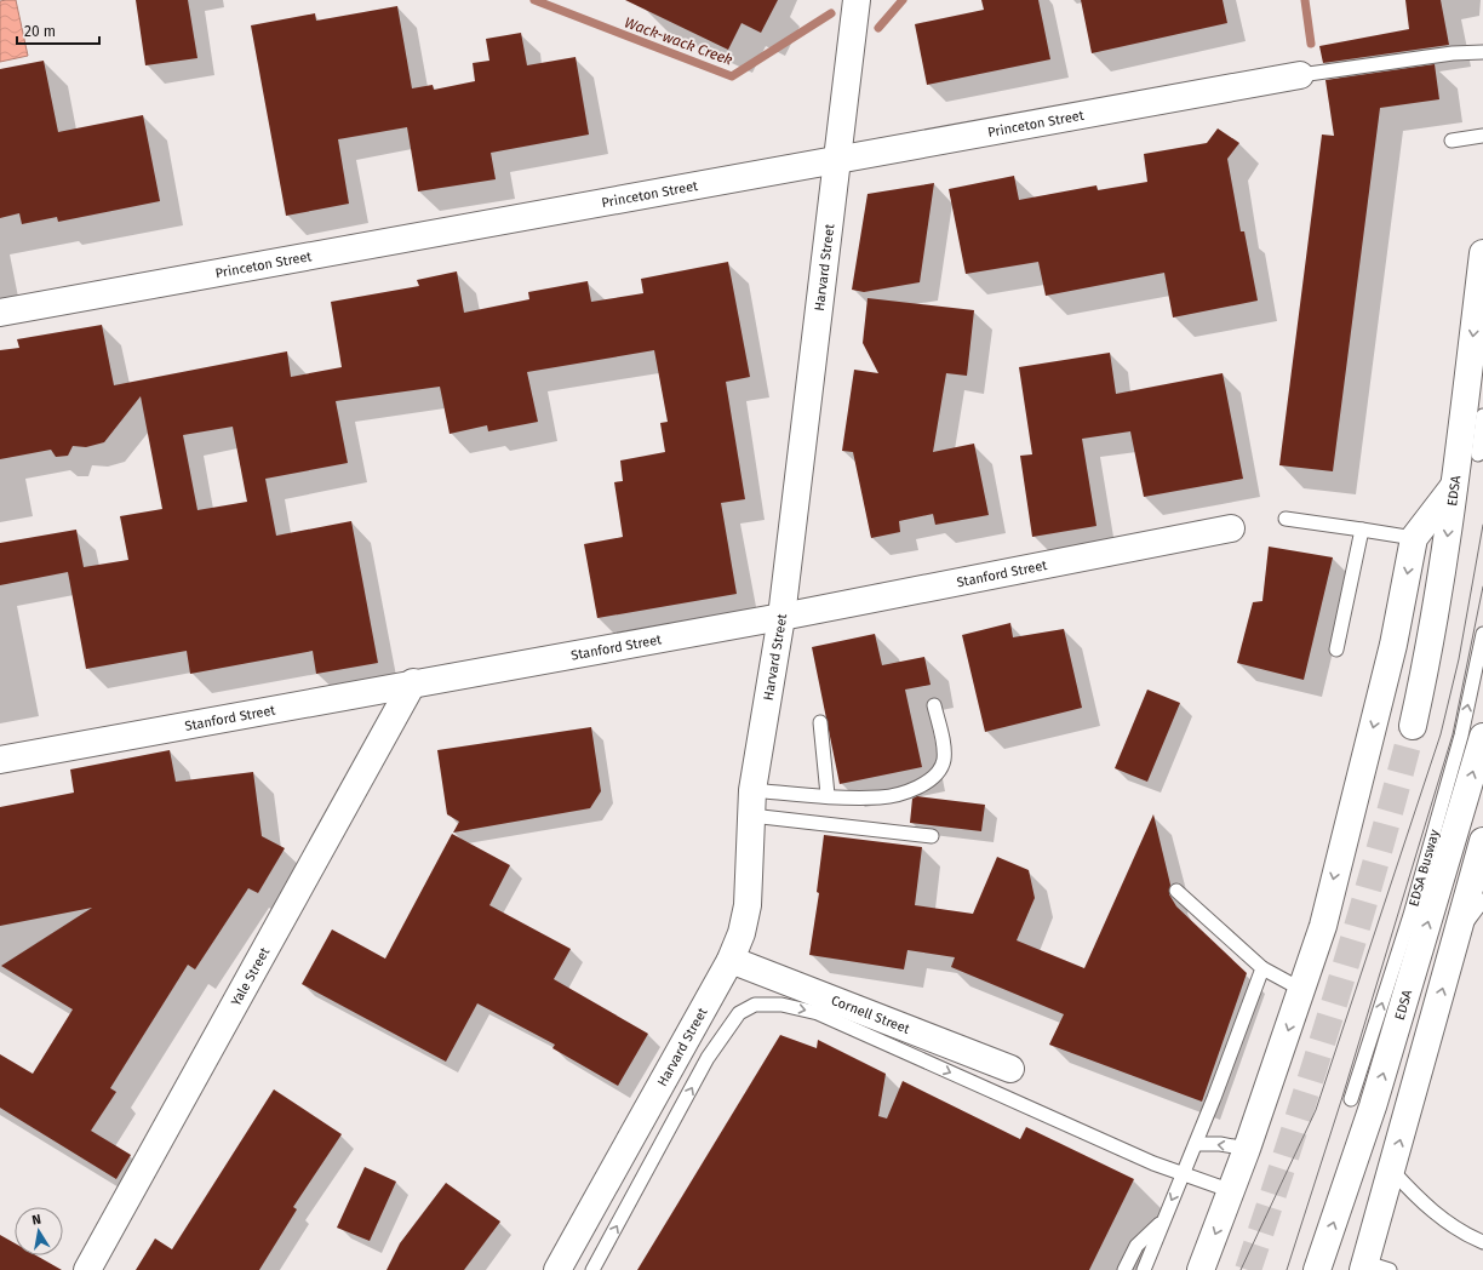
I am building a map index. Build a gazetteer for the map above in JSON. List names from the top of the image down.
{
  "streets": {
    "main road": [
      "Princeton Street",
      "Harvard Street",
      "EDSA",
      "Stanford Street",
      "Yale Street",
      "Cornell Street"
    ],
    "lane": ["EDSA Busway"]
  },
  "crossings": [
    ["Princeton Street", "Harvard Street"],
    ["Harvard Street", "Stanford Street"],
    ["Harvard Street", "Cornell Street"],
    ["Stanford Street", "Yale Street"]
  ],
  "one_way": ["EDSA Busway"],
  "water": ["Wack-wack Creek"],
  "scale_bar": "20 m",
  "north": "top"
}
